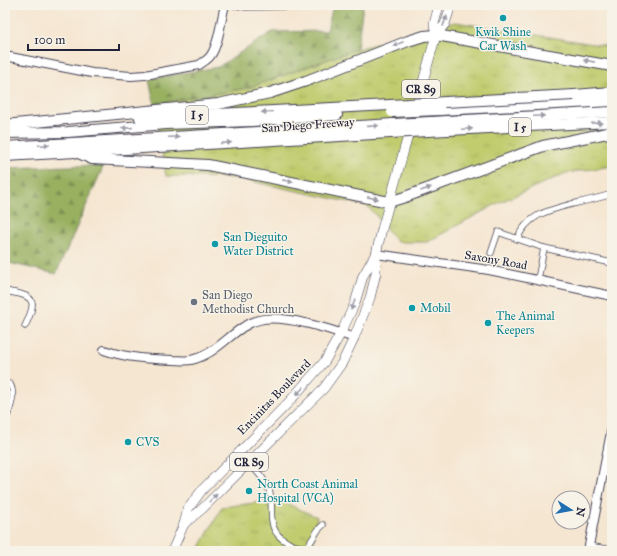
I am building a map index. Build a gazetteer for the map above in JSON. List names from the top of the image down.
{
  "streets": {
    "highway": ["I 5", "San Diego Freeway"],
    "main road": ["CR S9", "Encinitas Boulevard"],
    "street": ["Saxony Road"]
  },
  "crossings": [
    ["Saxony Road", "Encinitas Boulevard"]
  ],
  "places": [
    "Kwik Shine Car Wash",
    "San Dieguito Water District",
    "San Diego Methodist Church",
    "Mobil",
    "The Animal Keepers",
    "CVS",
    "North Coast Animal Hospital (VCA)"
  ],
  "scale_bar": "100 m",
  "north": "right"
}
